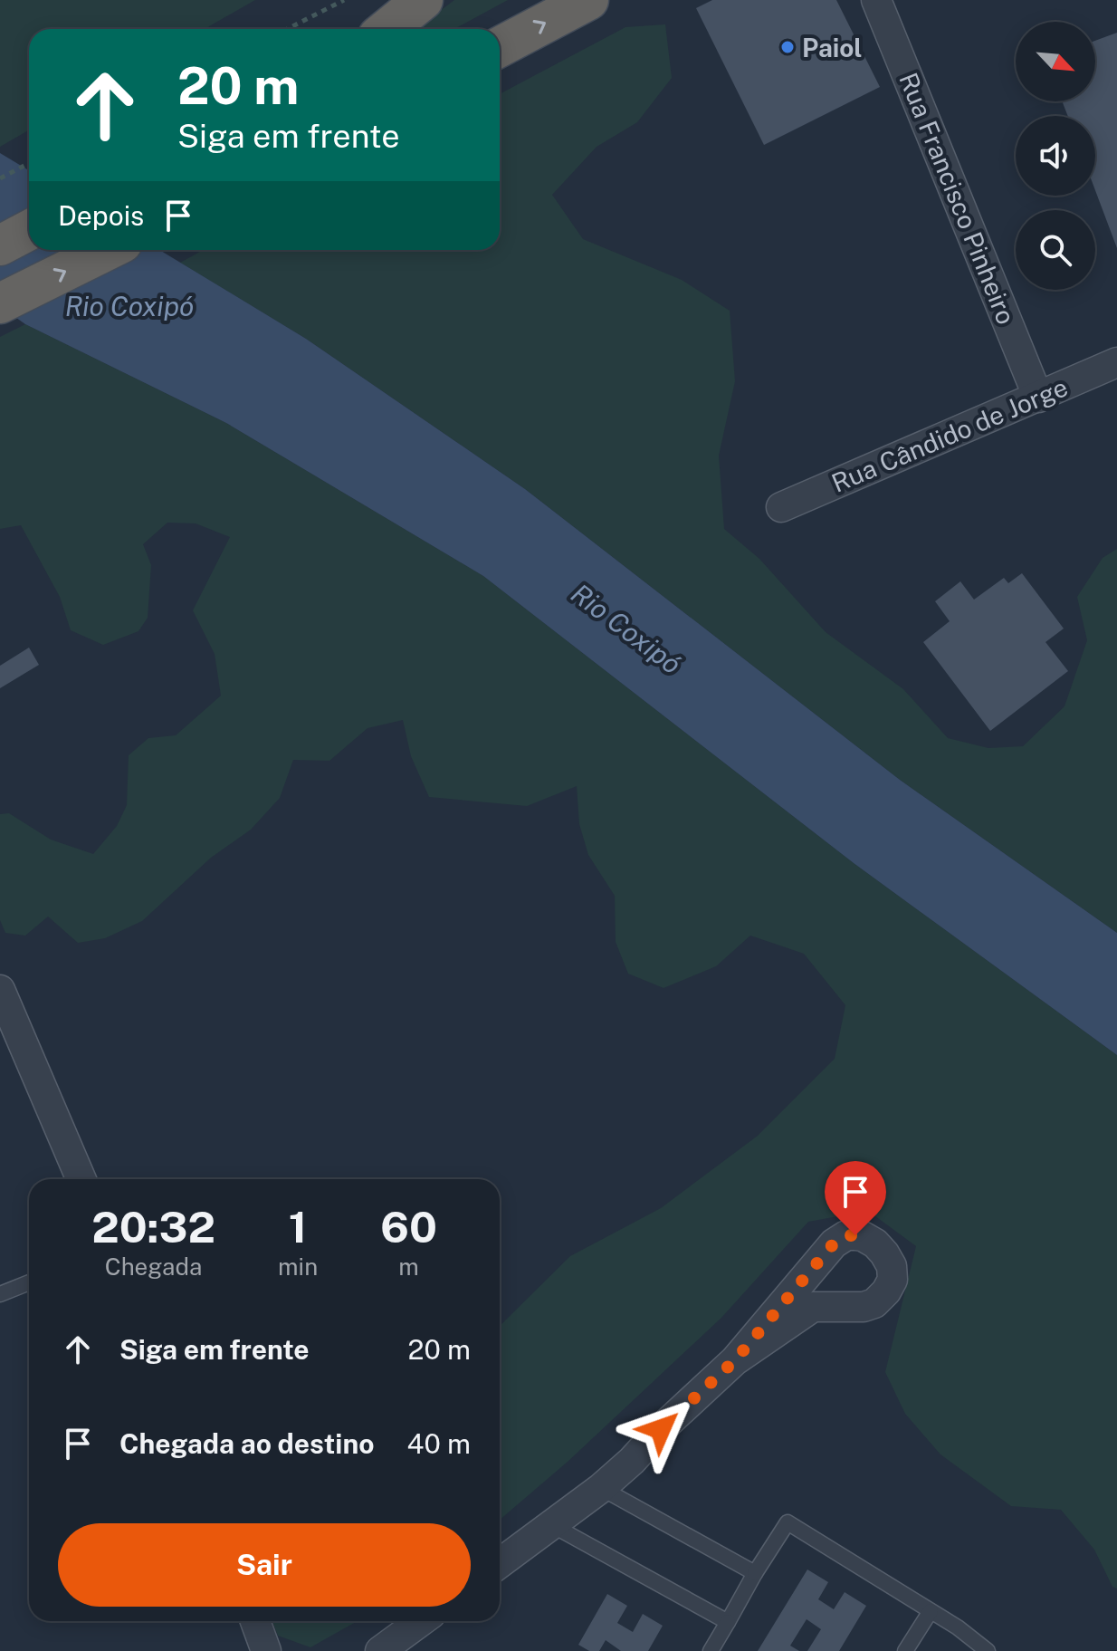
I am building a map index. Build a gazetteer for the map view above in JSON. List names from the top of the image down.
{
  "streets": {
    "street": ["Rua Francisco Pinheiro", "Rua Cândido de Jorge"]
  },
  "crossings": [
    ["Rua Francisco Pinheiro", "Rua Cândido de Jorge"]
  ],
  "water": ["Rio Coxipó"],
  "places": ["Paiol"],
  "north": "bottom right",
  "page": {
    "turn": ["20 m", "Siga em frente"],
    "then": "Depois",
    "eta": [
      "20:32",
      "Chegada",
      "1",
      "min",
      "60",
      "m"
    ],
    "list": [
      {
        "name": "Siga em frente",
        "value": "20 m"
      },
      {
        "name": "Chegada ao destino",
        "value": "40 m"
      }
    ],
    "buttons": "Sair"
  }
}
